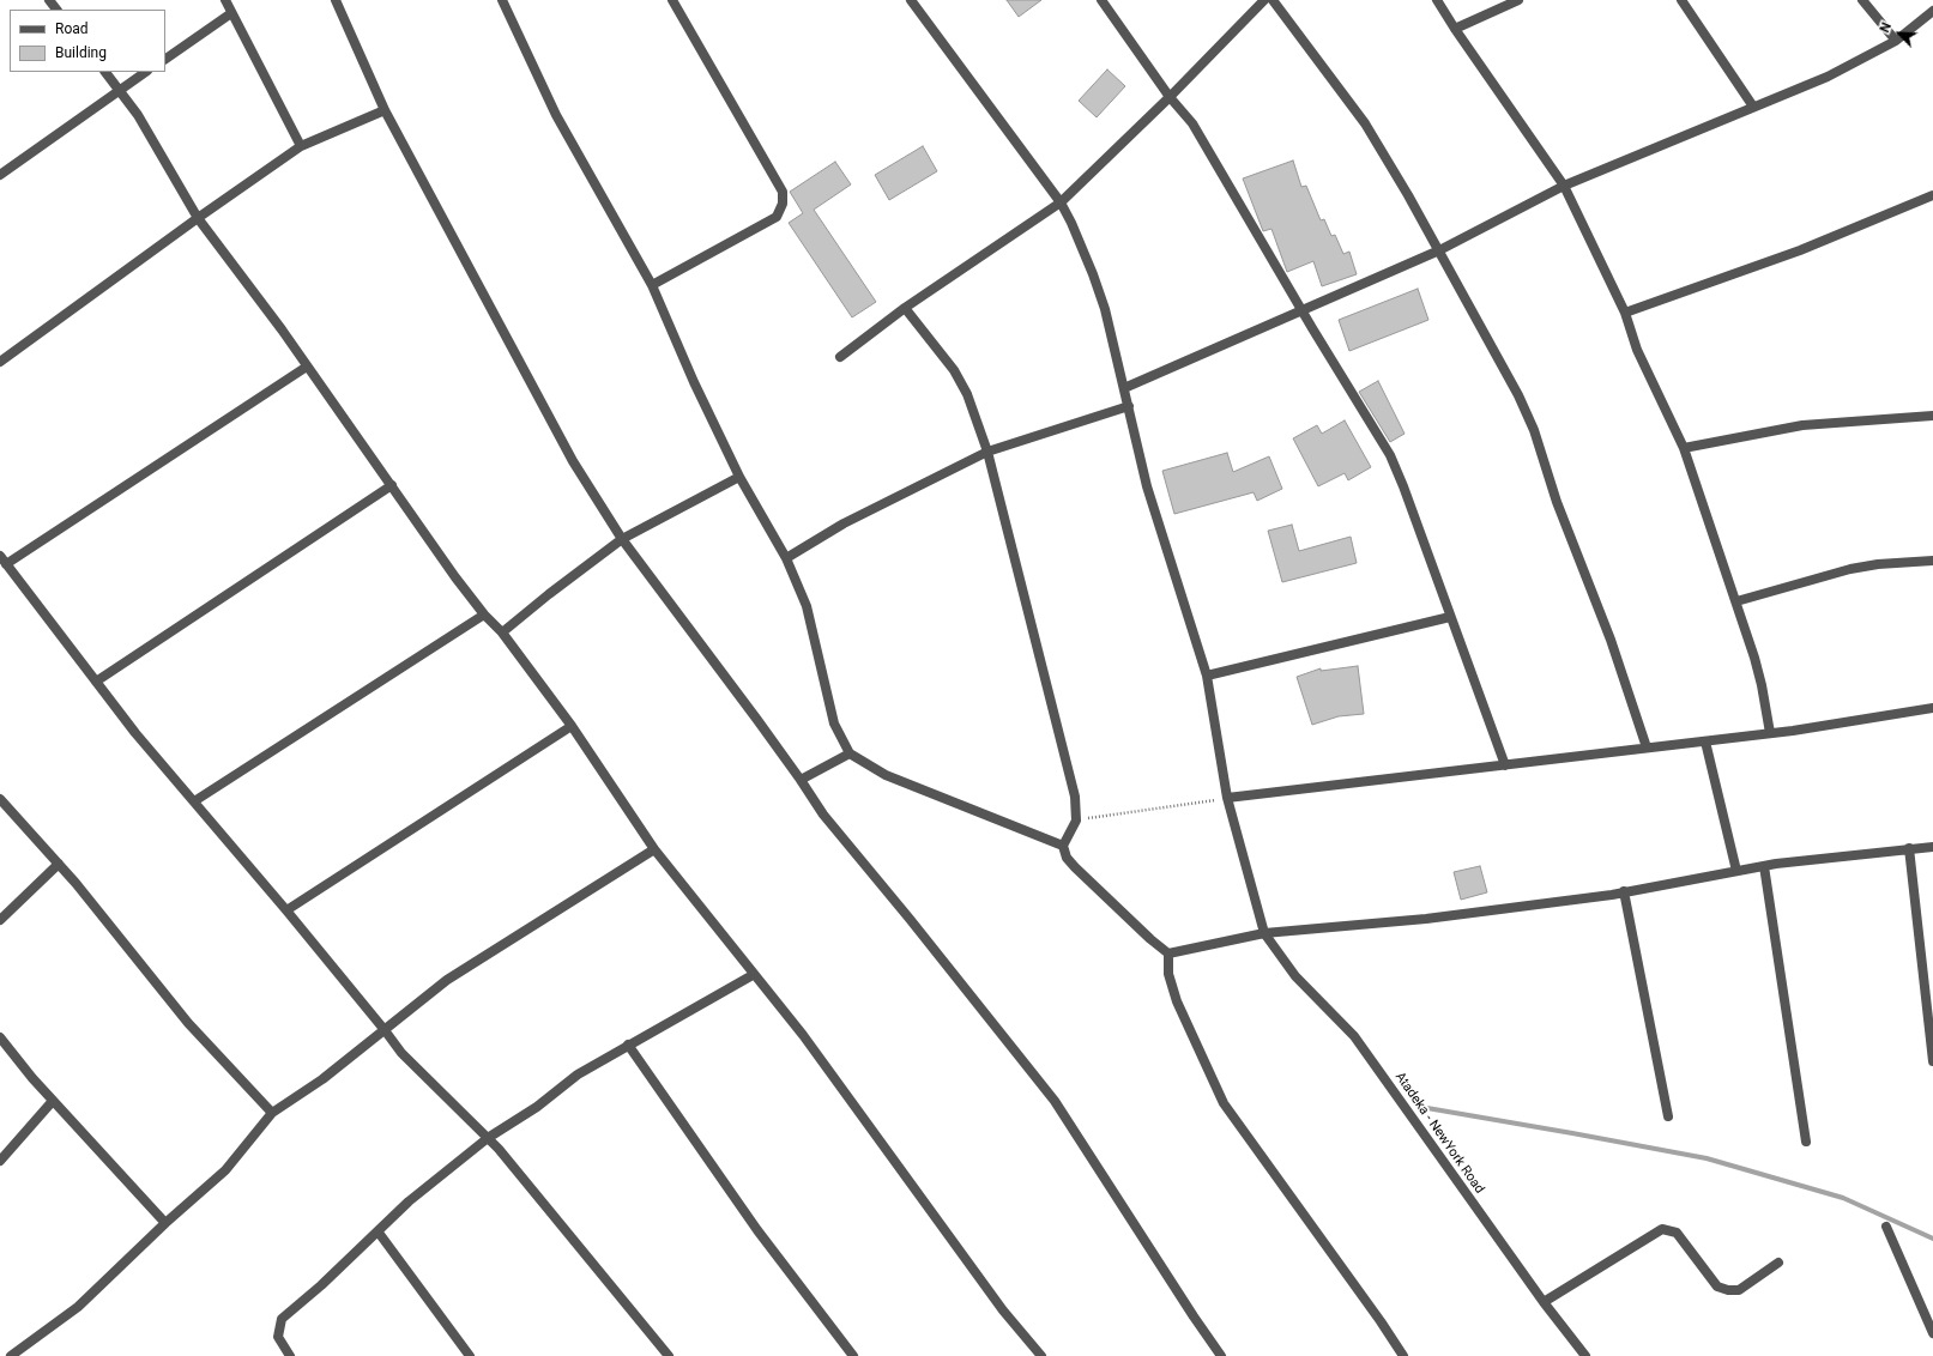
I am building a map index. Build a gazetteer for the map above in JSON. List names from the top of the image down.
{
  "streets": {
    "street": ["Atadeka - NewYork Road"]
  },
  "legend": ["Road", "Building"],
  "north": "top left"
}
